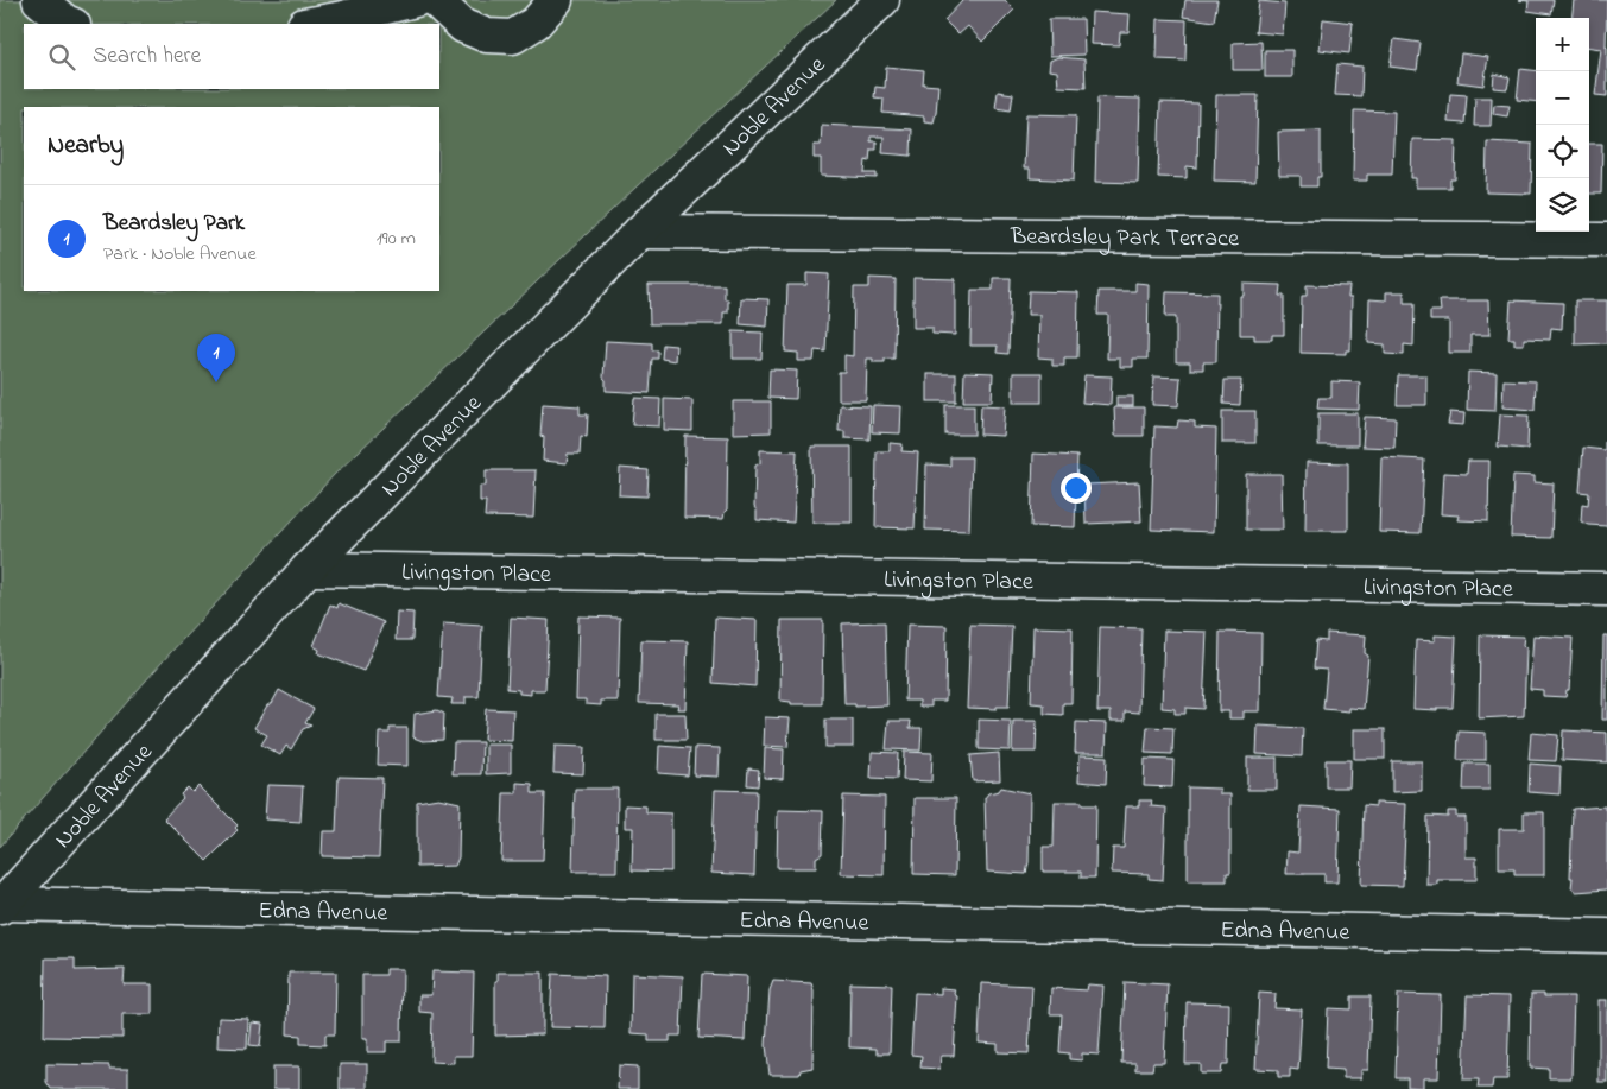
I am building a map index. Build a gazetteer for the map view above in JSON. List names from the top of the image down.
{
  "streets": {
    "street": [
      "Noble Avenue",
      "Beardsley Park Terrace",
      "Livingston Place",
      "Edna Avenue"
    ]
  },
  "crossings": [
    ["Noble Avenue", "Beardsley Park Terrace"],
    ["Noble Avenue", "Livingston Place"],
    ["Noble Avenue", "Edna Avenue"]
  ],
  "page": {
    "map_buttons": ["+", "−"],
    "search": "Search here",
    "heading": "Nearby",
    "list": [
      {
        "mark": "1",
        "name": "Beardsley Park",
        "note": "Park · Noble Avenue",
        "value": "190 m"
      }
    ],
    "pins": "1"
  }
}
